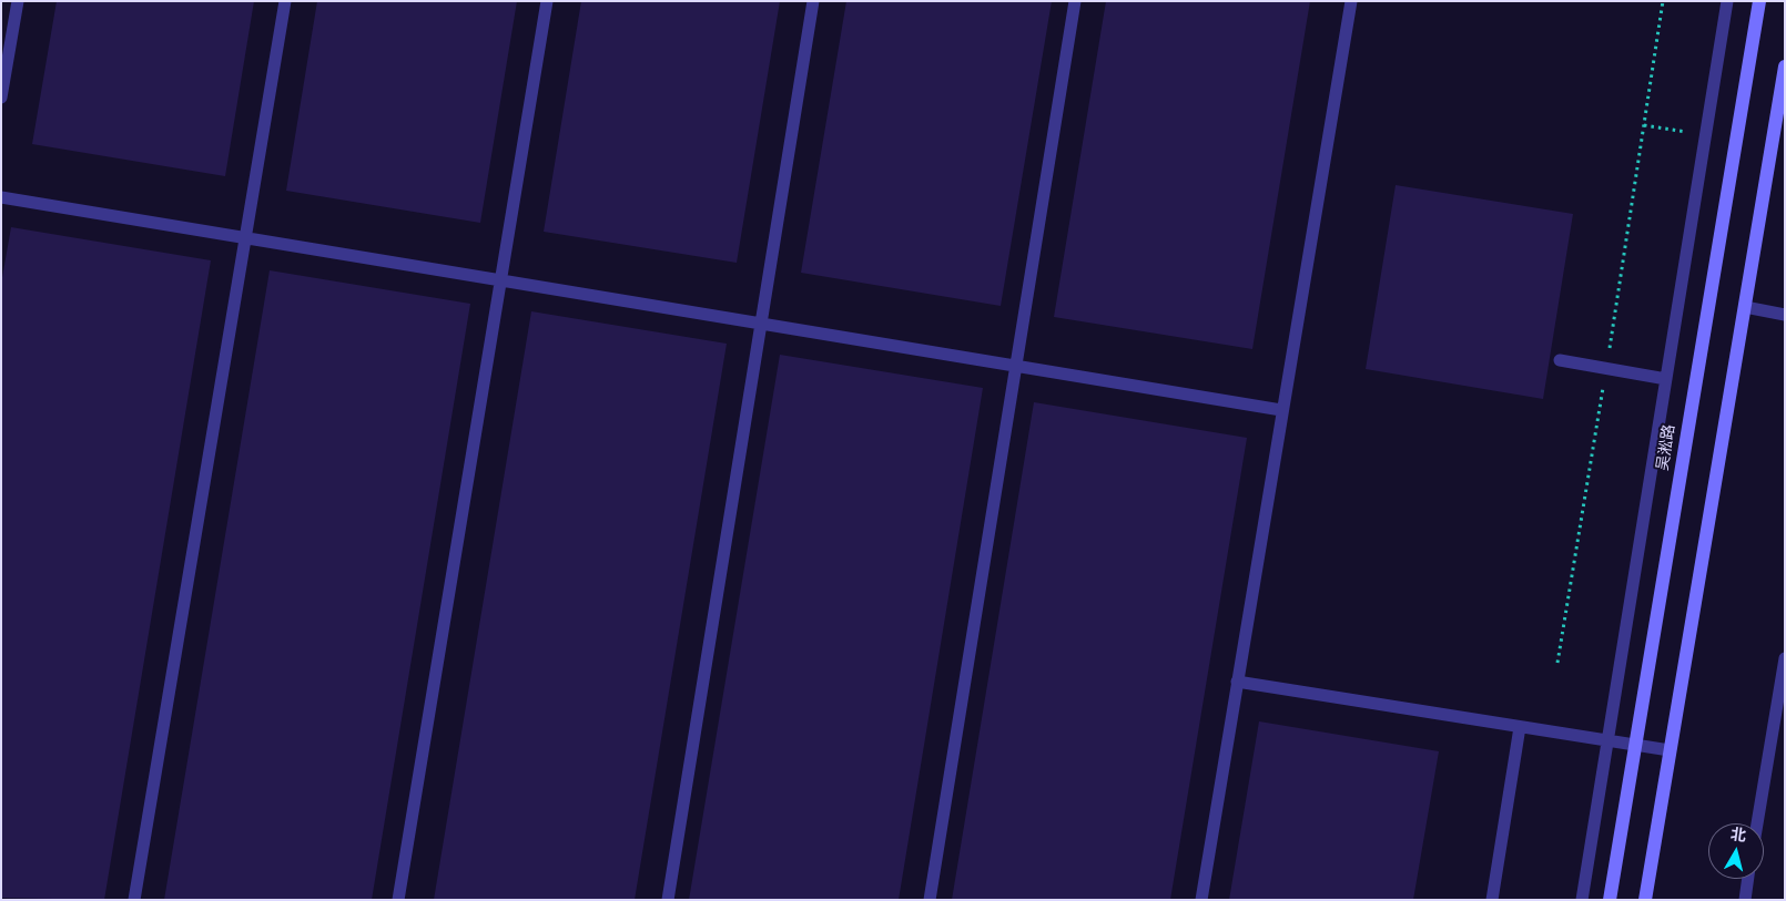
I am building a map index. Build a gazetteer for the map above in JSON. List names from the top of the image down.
{
  "streets": {
    "main road": ["吴淞路"]
  },
  "north": "top"
}
